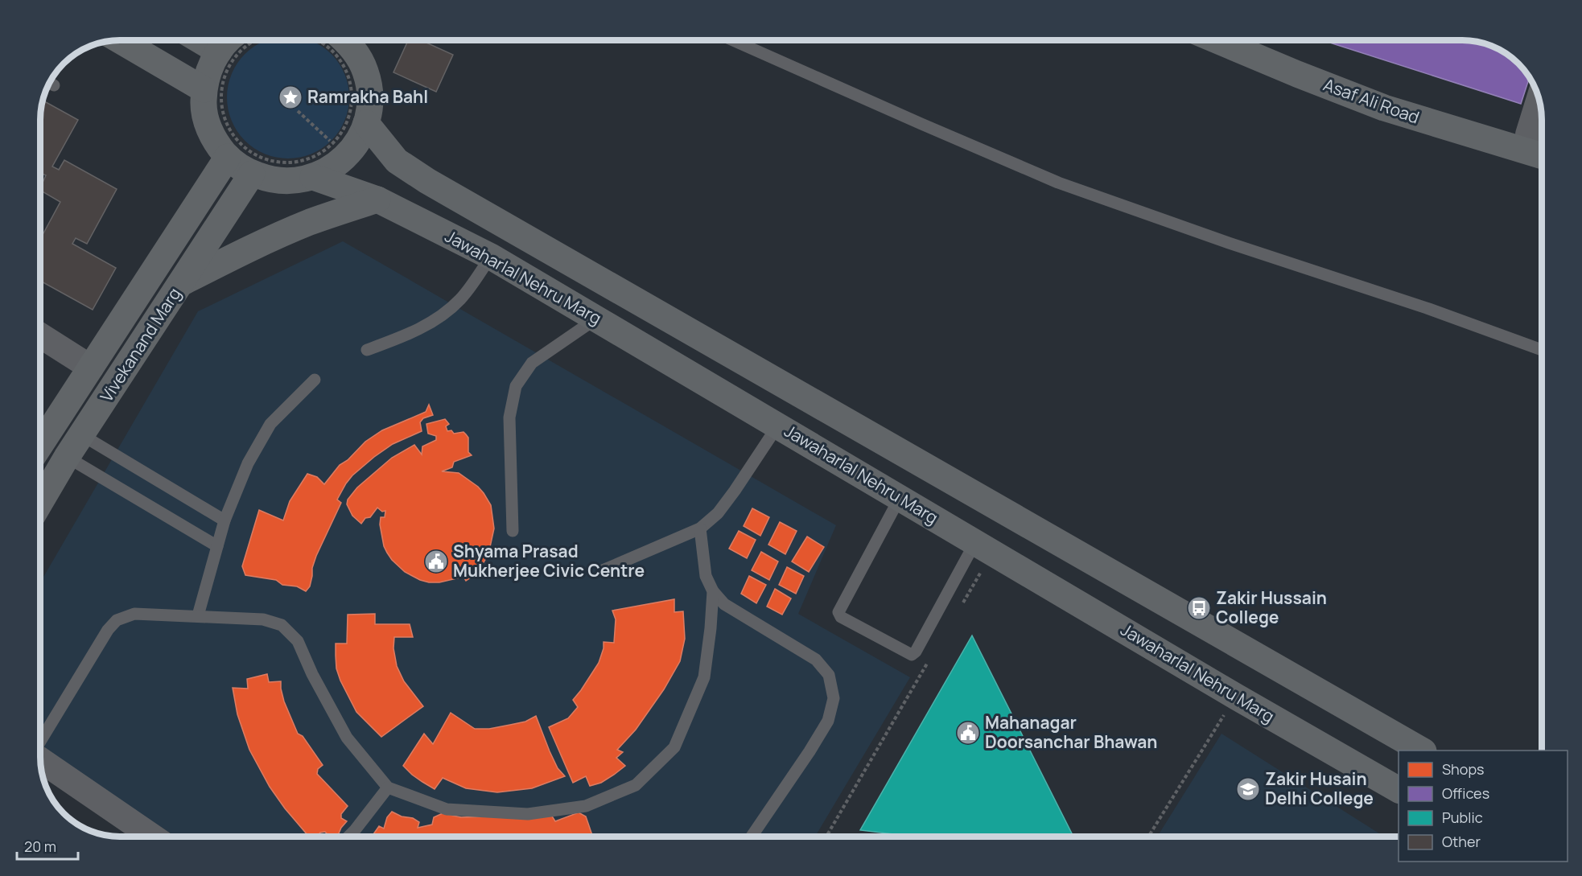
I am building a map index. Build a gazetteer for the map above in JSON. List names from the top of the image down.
{
  "streets": {
    "main road": ["Asaf Ali Road", "Jawaharlal Nehru Marg", "Vivekanand Marg"]
  },
  "places": {
    "place": ["Ramrakha Bahl"],
    "public building": ["Shyama Prasad Mukherjee Civic Centre", "Mahanagar Doorsanchar Bhawan"],
    "bus stop": ["Zakir Hussain College"],
    "school or university": ["Zakir Husain Delhi College"]
  },
  "legend": [
    "Shops",
    "Offices",
    "Public",
    "Other"
  ],
  "scale_bar": "20 m"
}
